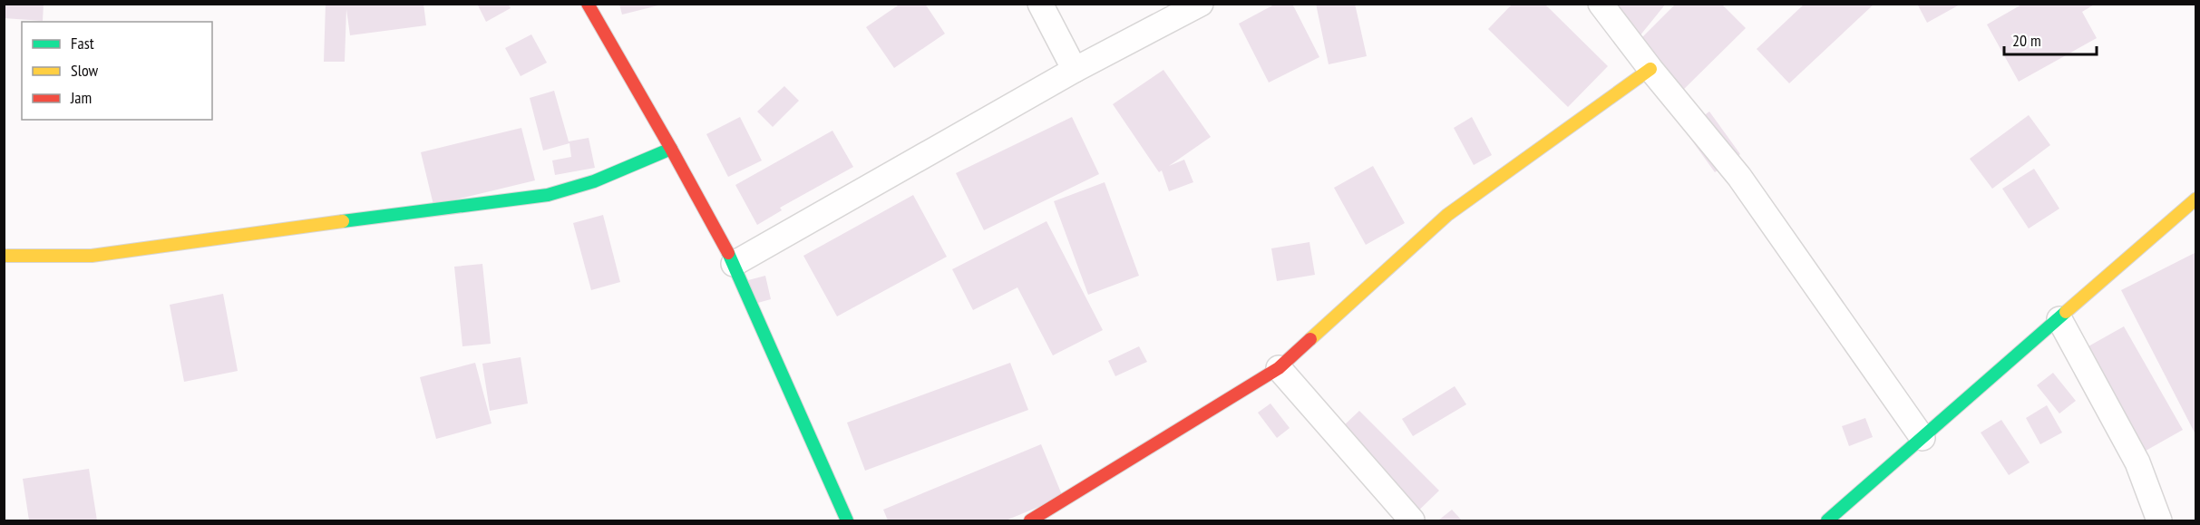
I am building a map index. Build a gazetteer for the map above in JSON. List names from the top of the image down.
{
  "legend": ["Fast", "Slow", "Jam"],
  "scale_bar": "20 m"
}
